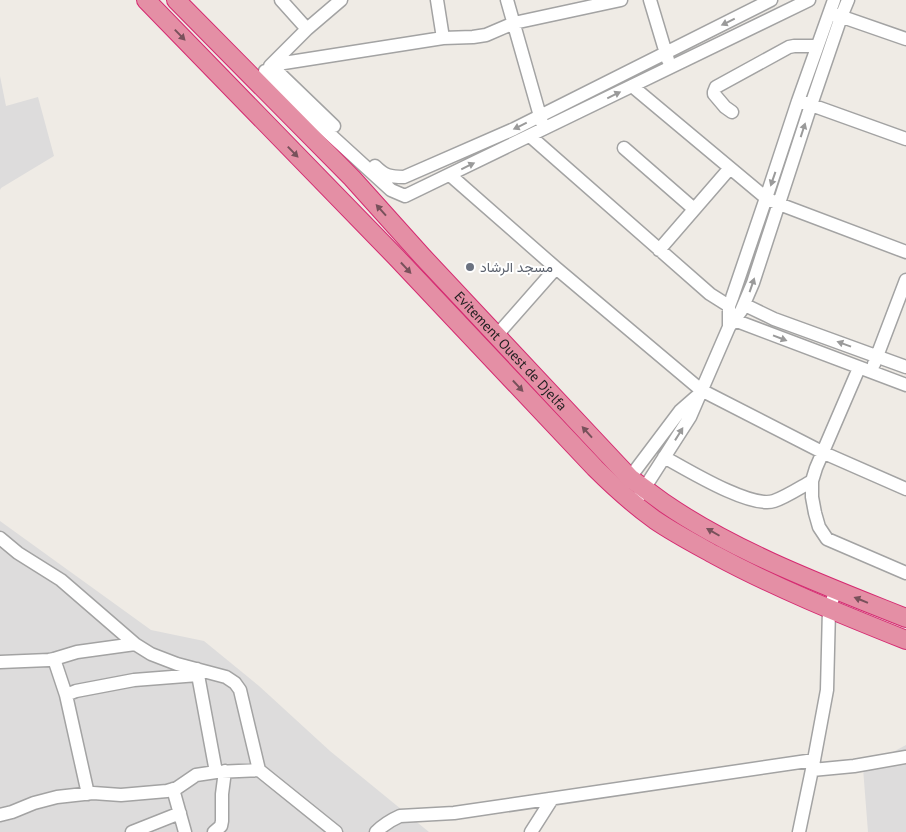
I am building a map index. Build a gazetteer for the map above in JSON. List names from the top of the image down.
{
  "streets": {
    "highway": ["Evitement Ouest de Djelfa"]
  },
  "places": ["مسجد الرشاد"]
}
